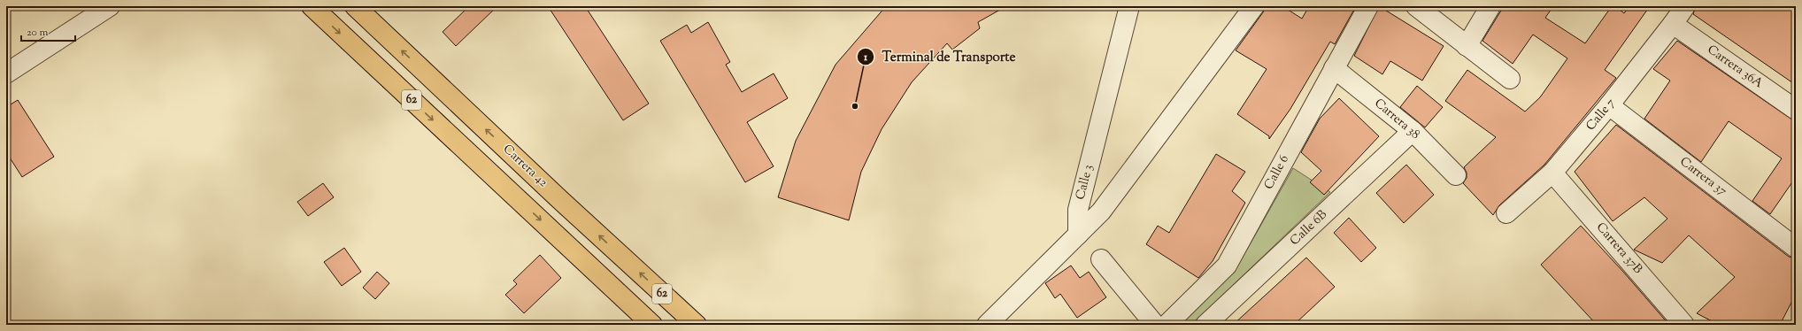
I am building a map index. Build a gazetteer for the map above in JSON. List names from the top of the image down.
{
  "streets": {
    "highway": ["62", "Carrera 42"],
    "street": [
      "Carrera 36A",
      "Calle 7",
      "Carrera 38",
      "Calle 6",
      "Carrera 37",
      "Calle 3",
      "Calle 6B",
      "Carrera 37B"
    ]
  },
  "crossings": [
    ["Carrera 36A", "Calle 7"],
    ["Calle 7", "Carrera 37"],
    ["Calle 7", "Carrera 37B"],
    ["Carrera 38", "Calle 6"],
    ["Carrera 38", "Calle 6B"]
  ],
  "places": ["Terminal de Transporte"],
  "scale_bar": "20 m"
}
